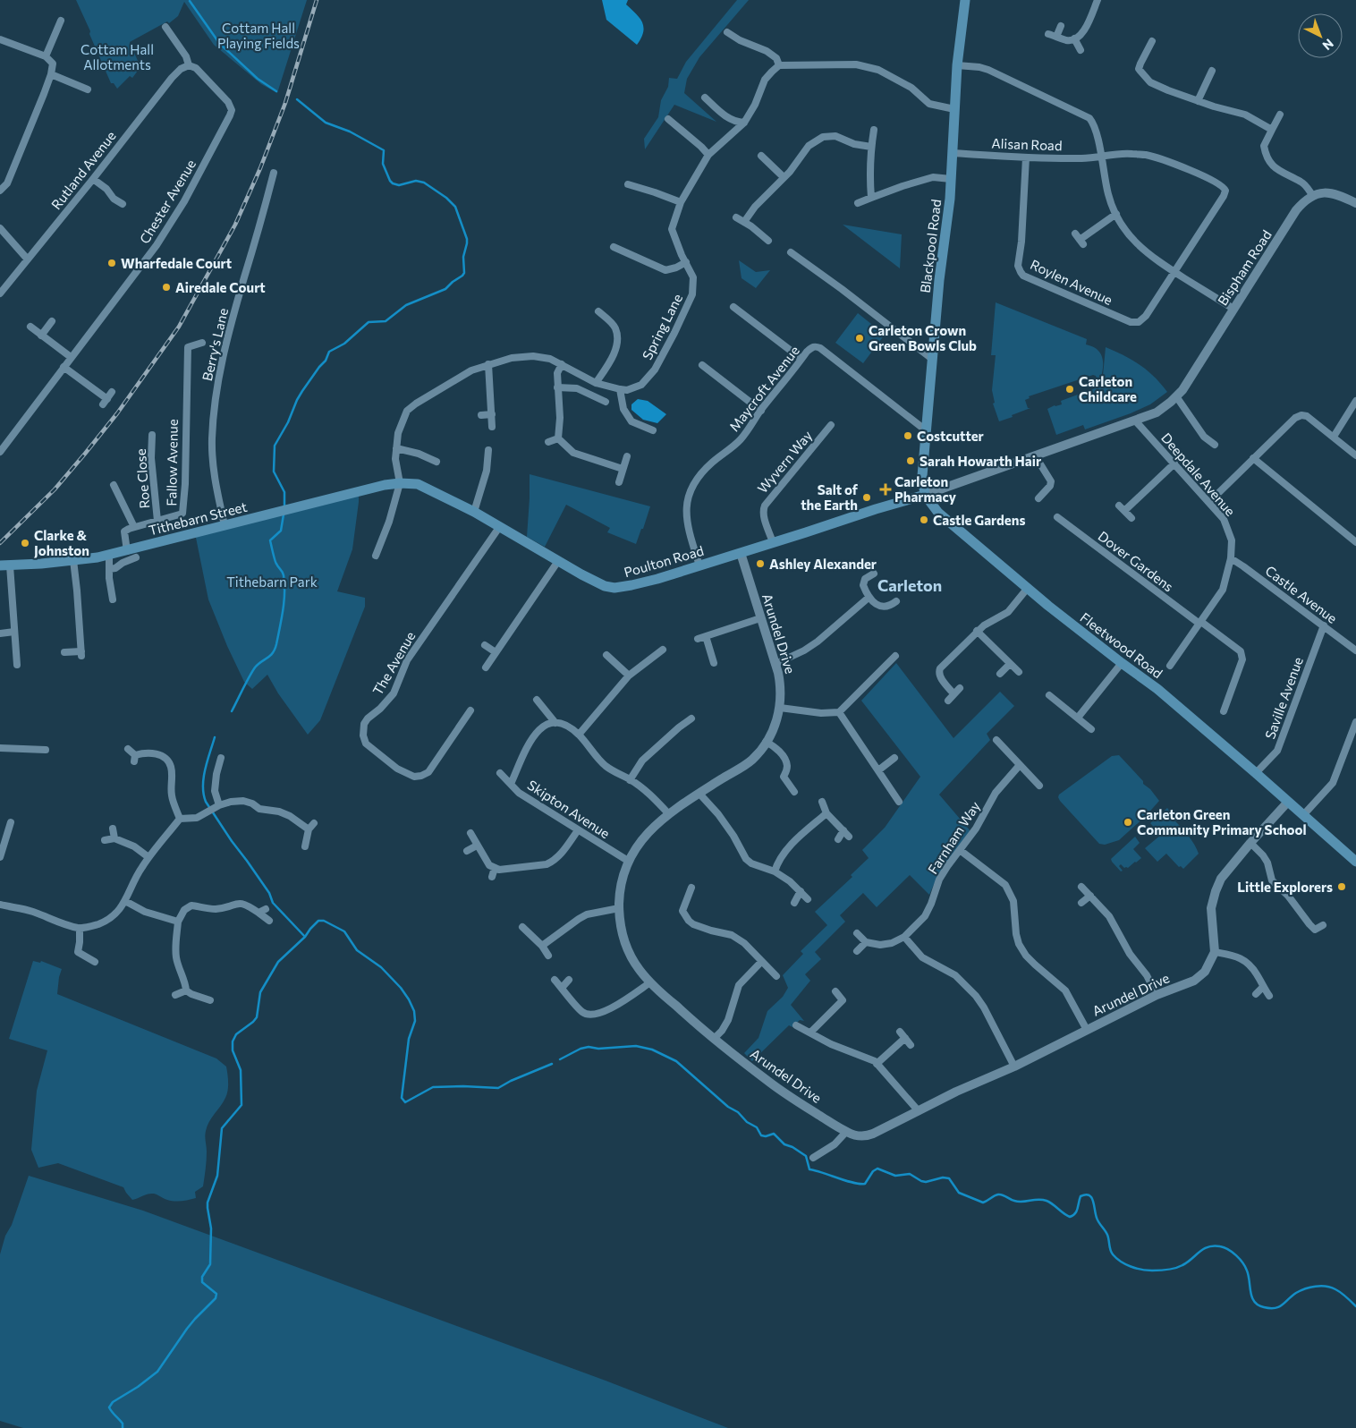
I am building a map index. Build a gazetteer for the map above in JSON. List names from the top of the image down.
{
  "streets": {
    "main road": [
      "Blackpool Road",
      "Tithebarn Street",
      "Poulton Road",
      "Fleetwood Road"
    ],
    "street": [
      "Alisan Road",
      "Rutland Avenue",
      "Chester Avenue",
      "Bispham Road",
      "Roylen Avenue",
      "Spring Lane",
      "Berry's Lane",
      "Maycroft Avenue",
      "Wyvern Way",
      "Fallow Avenue",
      "Deepdale Avenue",
      "Roe Close",
      "Dover Gardens",
      "Castle Avenue",
      "Arundel Drive",
      "The Avenue",
      "Saville Avenue",
      "Skipton Avenue",
      "Farnham Way"
    ]
  },
  "crossings": [
    ["Alisan Road", "Blackpool Road"],
    ["Alisan Road", "Roylen Avenue"],
    ["Rutland Avenue", "Chester Avenue"],
    ["Blackpool Road", "Bispham Road"],
    ["Blackpool Road", "Maycroft Avenue"],
    ["Blackpool Road", "Poulton Road"],
    ["Blackpool Road", "Fleetwood Road"],
    ["Bispham Road", "Deepdale Avenue"],
    ["Bispham Road", "Poulton Road"],
    ["Bispham Road", "Fleetwood Road"],
    ["Spring Lane", "Tithebarn Street"],
    ["Spring Lane", "Poulton Road"],
    ["Berry's Lane", "Tithebarn Street"],
    ["Maycroft Avenue", "Poulton Road"],
    ["Wyvern Way", "Poulton Road"],
    ["Fallow Avenue", "Roe Close"],
    ["Deepdale Avenue", "Dover Gardens"],
    ["Deepdale Avenue", "Castle Avenue"],
    ["Tithebarn Street", "Poulton Road"],
    ["Poulton Road", "Arundel Drive"],
    ["Poulton Road", "Fleetwood Road"],
    ["Poulton Road", "The Avenue"],
    ["Castle Avenue", "Saville Avenue"],
    ["Arundel Drive", "Skipton Avenue"],
    ["Fleetwood Road", "Saville Avenue"]
  ],
  "districts": ["Carleton"],
  "parks": ["Cottam Hall Playing Fields", "Cottam Hall Allotments", "Tithebarn Park"],
  "places": {
    "other": [
      "Wharfedale Court",
      "Airedale Court",
      "Carleton Crown Green Bowls Club",
      "Carleton Childcare",
      "Costcutter",
      "Sarah Howarth Hair",
      "Salt of the Earth",
      "Castle Gardens",
      "Clarke & Johnston",
      "Ashley Alexander",
      "Carleton Green Community Primary School",
      "Little Explorers"
    ],
    "health": ["Carleton Pharmacy"]
  },
  "north": "bottom right"
}
